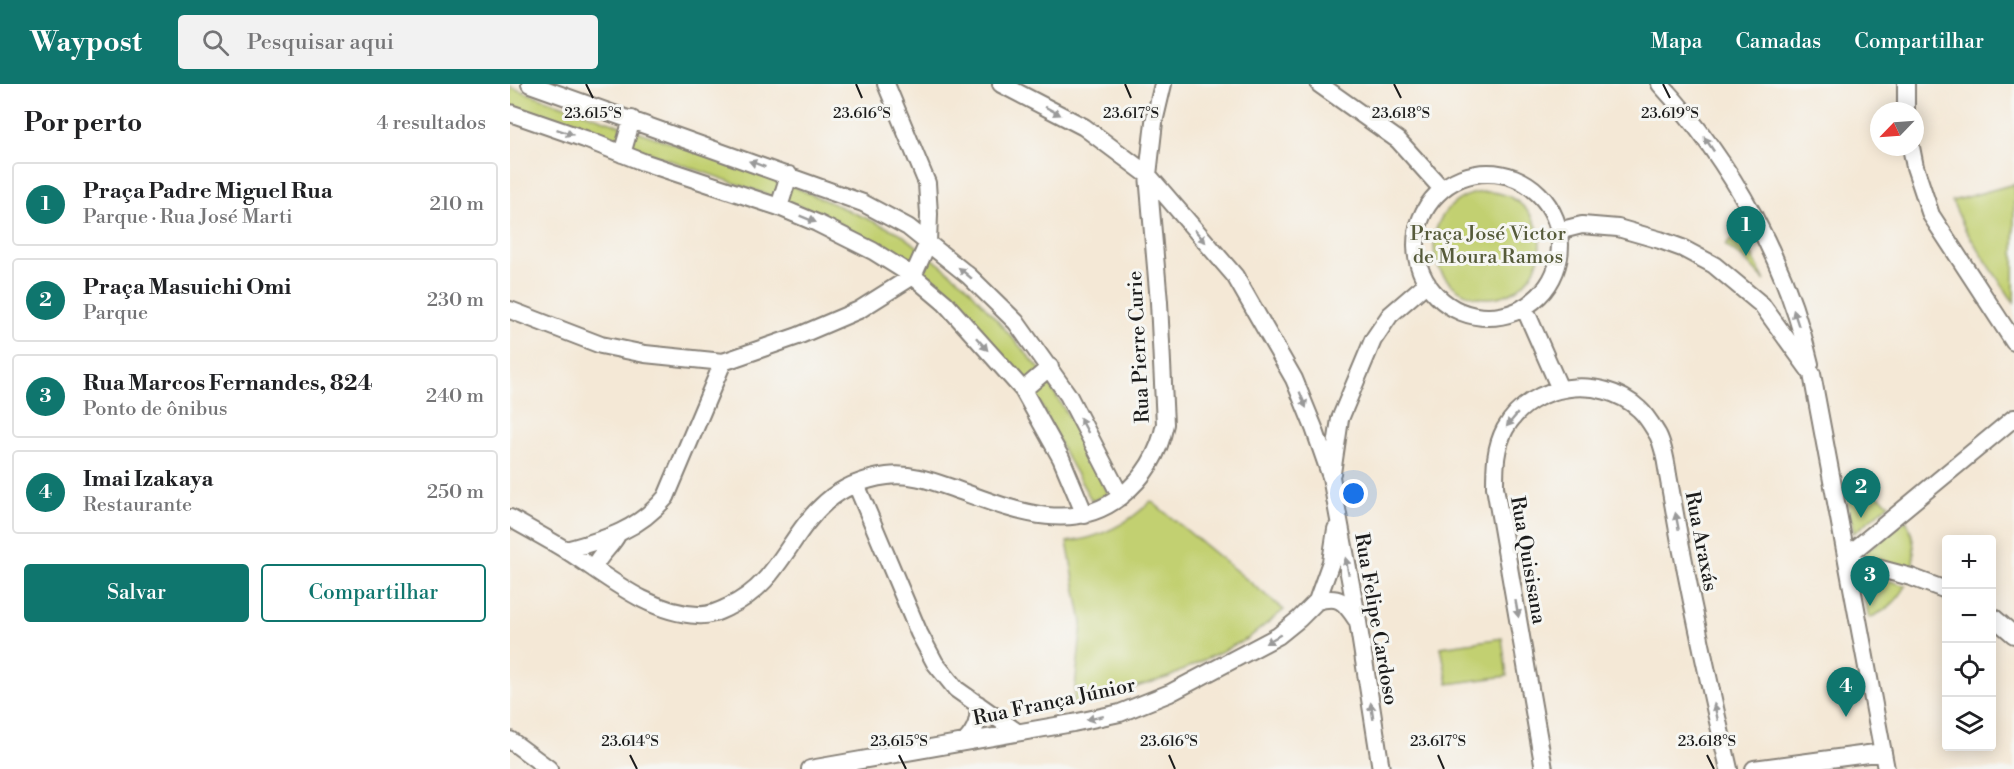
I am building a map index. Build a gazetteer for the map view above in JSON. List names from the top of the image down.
{
  "streets": {
    "street": [
      "Rua Pierre Curie",
      "Rua Araxás",
      "Rua Quisisana",
      "Rua Felipe Cardoso",
      "Rua França Júnior"
    ]
  },
  "crossings": [
    ["Rua Pierre Curie", "Rua Felipe Cardoso"],
    ["Rua Araxás", "Rua Quisisana"],
    ["Rua Felipe Cardoso", "Rua França Júnior"]
  ],
  "one_way": ["Rua Araxás", "Rua Quisisana", "Rua França Júnior"],
  "parks": ["Praça José Victor de Moura Ramos"],
  "north": "bottom left",
  "page": {
    "header": "Waypost",
    "search": "Pesquisar aqui",
    "nav": ["Mapa", "Camadas", "Compartilhar"],
    "heading": ["Por perto", "4 resultados"],
    "list": [
      {
        "mark": "1",
        "name": "Praça Padre Miguel Rua",
        "note": "Parque · Rua José Marti",
        "value": "210 m"
      },
      {
        "mark": "2",
        "name": "Praça Masuichi Omi",
        "note": "Parque",
        "value": "230 m"
      },
      {
        "mark": "3",
        "name": "Rua Marcos Fernandes, 824",
        "note": "Ponto de ônibus",
        "value": "240 m"
      },
      {
        "mark": "4",
        "name": "Imai Izakaya",
        "note": "Restaurante",
        "value": "250 m"
      }
    ],
    "pins": [
      "1",
      "2",
      "3",
      "4"
    ],
    "map_buttons": ["+", "−"],
    "buttons": ["Salvar", "Compartilhar"]
  },
  "coordinates": [
    "23.616°S",
    "23.618°S",
    "23.619°S",
    "23.615°S",
    "23.617°S",
    "23.614°S"
  ]
}
